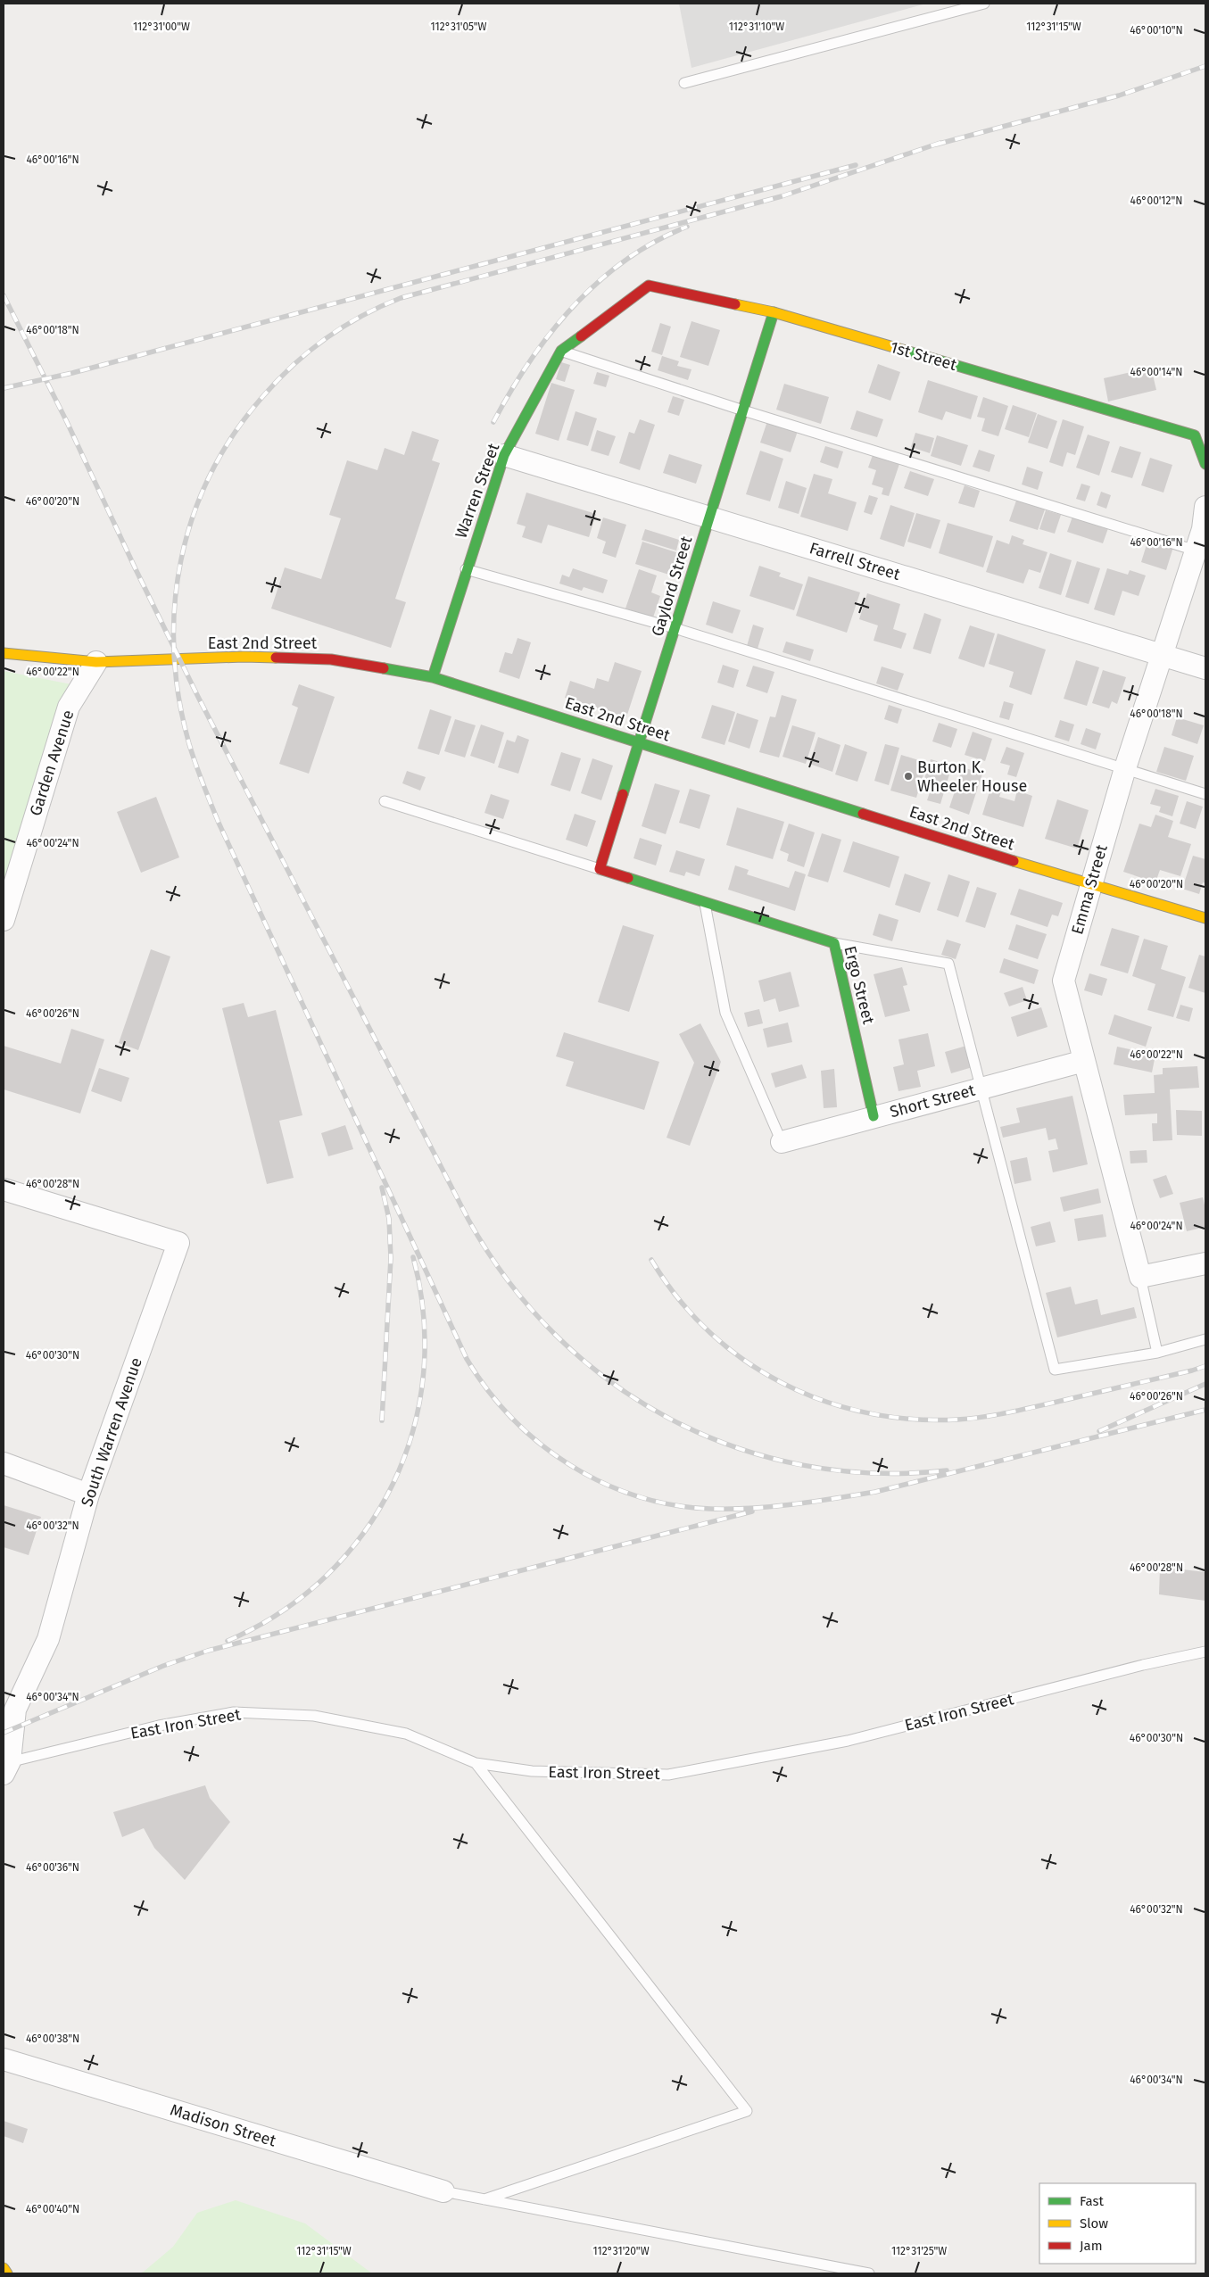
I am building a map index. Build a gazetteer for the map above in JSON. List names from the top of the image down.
{
  "streets": {
    "street": [
      "1st Street",
      "Warren Street",
      "Farrell Street",
      "Gaylord Street",
      "East 2nd Street",
      "Garden Avenue",
      "Emma Street",
      "Ergo Street",
      "Short Street",
      "South Warren Avenue",
      "Madison Street"
    ],
    "lane": ["East Iron Street"]
  },
  "crossings": [
    ["1st Street", "Warren Street"],
    ["1st Street", "Gaylord Street"],
    ["Warren Street", "Farrell Street"],
    ["Warren Street", "East 2nd Street"],
    ["Farrell Street", "Gaylord Street"],
    ["Farrell Street", "Emma Street"],
    ["Gaylord Street", "East 2nd Street"],
    ["Gaylord Street", "Ergo Street"],
    ["East 2nd Street", "Garden Avenue"],
    ["East 2nd Street", "Emma Street"],
    ["Emma Street", "Short Street"],
    ["Ergo Street", "Short Street"],
    ["South Warren Avenue", "East Iron Street"]
  ],
  "places": ["Burton K. Wheeler House"],
  "legend": ["Fast", "Slow", "Jam"],
  "coordinates": [
    "112°31'00\"W",
    "112°31'05\"W",
    "112°31'10\"W",
    "112°31'15\"W",
    "46°00'10\"N",
    "46°00'16\"N",
    "46°00'12\"N",
    "46°00'18\"N",
    "46°00'14\"N",
    "46°00'20\"N",
    "46°00'22\"N",
    "46°00'24\"N",
    "46°00'26\"N",
    "46°00'28\"N",
    "46°00'30\"N",
    "46°00'32\"N",
    "46°00'34\"N",
    "46°00'36\"N",
    "46°00'38\"N",
    "46°00'40\"N",
    "112°31'20\"W",
    "112°31'25\"W"
  ]
}
